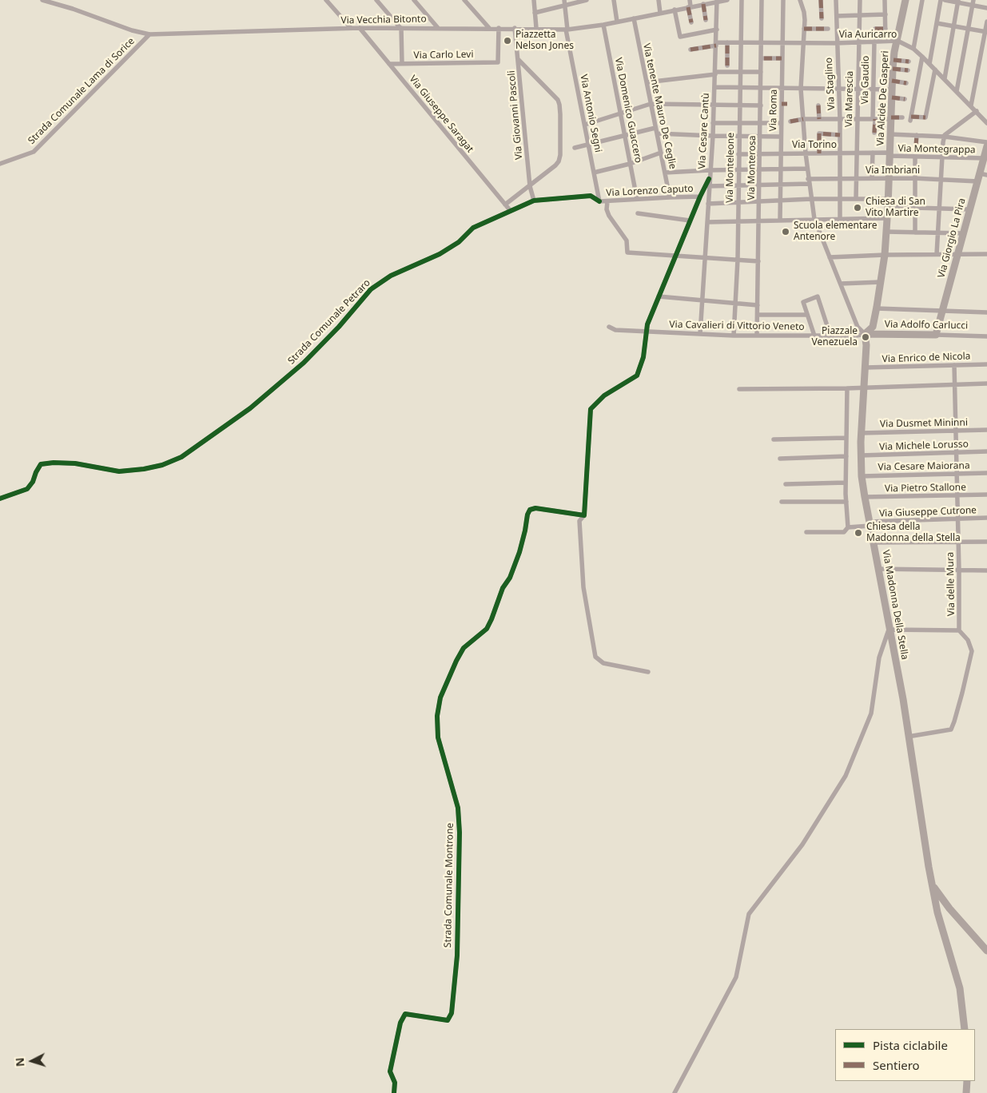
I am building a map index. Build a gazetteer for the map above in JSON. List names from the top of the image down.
{
  "streets": {
    "street": [
      "Via Vecchia Bitonto",
      "Via Auricarro",
      "Via Carlo Levi",
      "Via Gaudio",
      "Via Staglino",
      "Strada Comunale Lama di Sorice",
      "Via Alcide De Gasperi",
      "Via Marescia",
      "Via tenente Mauro De Ceglie",
      "Via Domenico Guaccero",
      "Via Roma",
      "Via Antonio Segni",
      "Via Giuseppe Saragat",
      "Via Giovanni Pascoli",
      "Via Cesare Cantù",
      "Via Torino",
      "Via Montegrappa",
      "Via Monteleone",
      "Via Monterosa",
      "Via Imbriani",
      "Via Lorenzo Caputo",
      "Via Giorgio La Pira",
      "Strada Comunale Petraro",
      "Via Adolfo Carlucci",
      "Via Cavalieri di Vittorio Veneto",
      "Via Enrico de Nicola",
      "Via Dusmet Mininni",
      "Via Michele Lorusso",
      "Via Cesare Maiorana",
      "Via Pietro Stallone",
      "Via Giuseppe Cutrone",
      "Via delle Mura",
      "Via Madonna Della Stella",
      "Strada Comunale Montrone"
    ]
  },
  "crossings": [
    ["Via Vecchia Bitonto", "Via Carlo Levi"],
    ["Via Vecchia Bitonto", "Strada Comunale Lama di Sorice"],
    ["Via Vecchia Bitonto", "Via tenente Mauro De Ceglie"],
    ["Via Vecchia Bitonto", "Via Domenico Guaccero"],
    ["Via Vecchia Bitonto", "Via Antonio Segni"],
    ["Via Vecchia Bitonto", "Via Giuseppe Saragat"],
    ["Via Vecchia Bitonto", "Via Giovanni Pascoli"],
    ["Via Vecchia Bitonto", "Via Cesare Cantù"],
    ["Via Auricarro", "Via Gaudio"],
    ["Via Auricarro", "Via Staglino"],
    ["Via Auricarro", "Via Alcide De Gasperi"],
    ["Via Auricarro", "Via Marescia"],
    ["Via Auricarro", "Via Roma"],
    ["Via Auricarro", "Via Cesare Cantù"],
    ["Via Auricarro", "Via Monteleone"],
    ["Via Auricarro", "Via Monterosa"],
    ["Via Carlo Levi", "Via Giuseppe Saragat"],
    ["Via Staglino", "Via Torino"],
    ["Via Staglino", "Via Imbriani"],
    ["Via Alcide De Gasperi", "Via Torino"],
    ["Via Alcide De Gasperi", "Via Montegrappa"],
    ["Via Alcide De Gasperi", "Via Imbriani"],
    ["Via Alcide De Gasperi", "Via Adolfo Carlucci"],
    ["Via Alcide De Gasperi", "Via Cavalieri di Vittorio Veneto"],
    ["Via Alcide De Gasperi", "Via Madonna Della Stella"],
    ["Via Marescia", "Via Torino"],
    ["Via Marescia", "Via Imbriani"],
    ["Via tenente Mauro De Ceglie", "Via Lorenzo Caputo"],
    ["Via Domenico Guaccero", "Via Lorenzo Caputo"],
    ["Via Roma", "Via Torino"],
    ["Via Roma", "Via Imbriani"],
    ["Via Antonio Segni", "Via Lorenzo Caputo"],
    ["Via Antonio Segni", "Strada Comunale Petraro"],
    ["Via Giuseppe Saragat", "Strada Comunale Petraro"],
    ["Via Giovanni Pascoli", "Strada Comunale Petraro"],
    ["Via Cesare Cantù", "Via Imbriani"],
    ["Via Cesare Cantù", "Via Cavalieri di Vittorio Veneto"],
    ["Via Torino", "Via Montegrappa"],
    ["Via Torino", "Via Monteleone"],
    ["Via Torino", "Via Monterosa"],
    ["Via Montegrappa", "Via Giorgio La Pira"],
    ["Via Monteleone", "Via Imbriani"],
    ["Via Monteleone", "Via Cavalieri di Vittorio Veneto"],
    ["Via Monterosa", "Via Imbriani"],
    ["Via Monterosa", "Via Cavalieri di Vittorio Veneto"],
    ["Via Imbriani", "Via Giorgio La Pira"],
    ["Via Lorenzo Caputo", "Strada Comunale Petraro"],
    ["Via Giorgio La Pira", "Via Adolfo Carlucci"],
    ["Via Adolfo Carlucci", "Via Cavalieri di Vittorio Veneto"],
    ["Via Adolfo Carlucci", "Via Madonna Della Stella"],
    ["Via Cavalieri di Vittorio Veneto", "Via Madonna Della Stella"],
    ["Via Enrico de Nicola", "Via delle Mura"],
    ["Via Enrico de Nicola", "Via Madonna Della Stella"],
    ["Via Dusmet Mininni", "Via delle Mura"],
    ["Via Dusmet Mininni", "Via Madonna Della Stella"],
    ["Via Michele Lorusso", "Via delle Mura"],
    ["Via Michele Lorusso", "Via Madonna Della Stella"],
    ["Via Cesare Maiorana", "Via delle Mura"],
    ["Via Cesare Maiorana", "Via Madonna Della Stella"],
    ["Via Pietro Stallone", "Via delle Mura"],
    ["Via Pietro Stallone", "Via Madonna Della Stella"],
    ["Via Giuseppe Cutrone", "Via delle Mura"],
    ["Via Giuseppe Cutrone", "Via Madonna Della Stella"],
    ["Via delle Mura", "Via Madonna Della Stella"]
  ],
  "places": [
    "Piazzetta Nelson Jones",
    "Chiesa di San Vito Martire",
    "Scuola elementare Antenore",
    "Piazzale Venezuela",
    "Chiesa della Madonna della Stella"
  ],
  "legend": ["Pista ciclabile", "Sentiero"],
  "north": "left"
}
